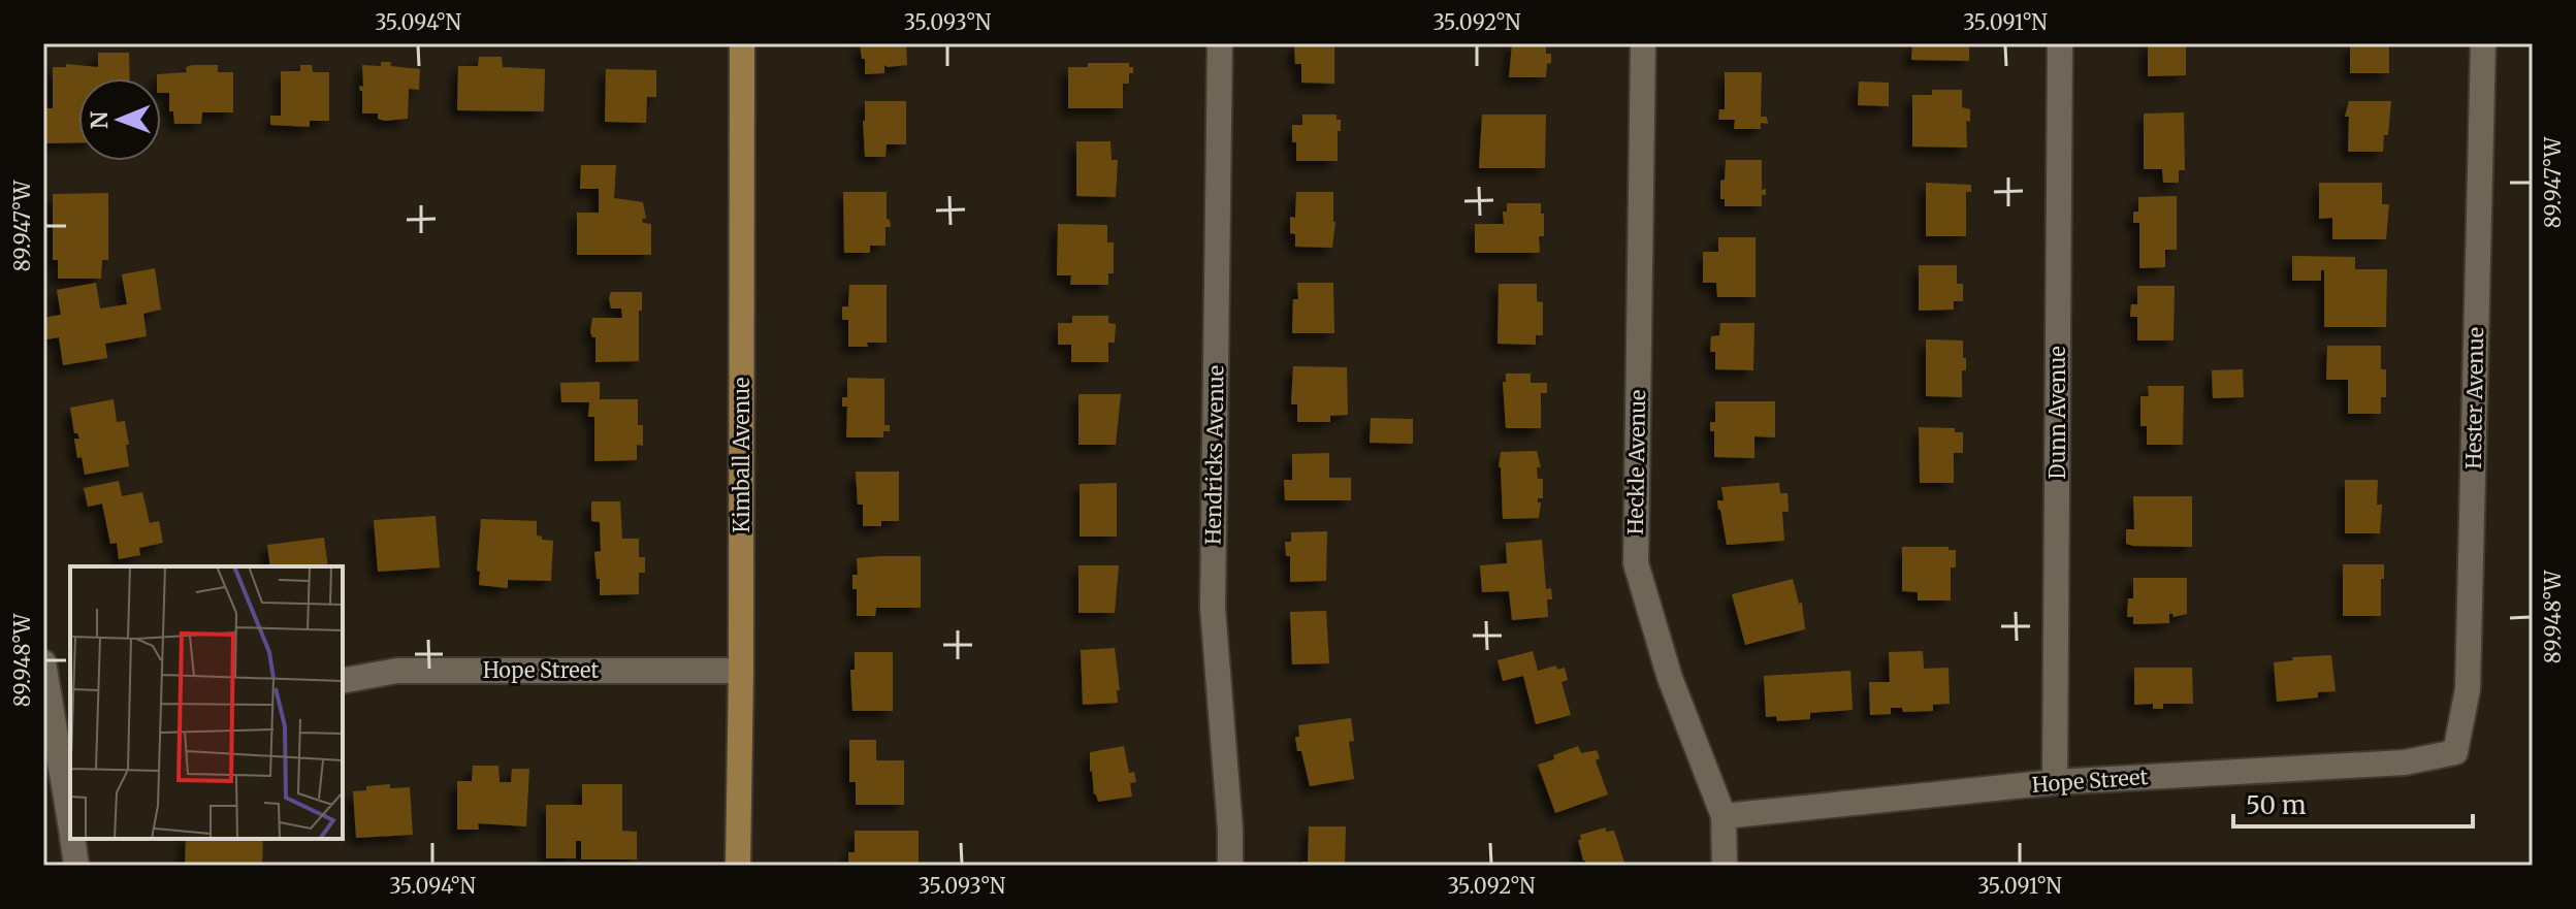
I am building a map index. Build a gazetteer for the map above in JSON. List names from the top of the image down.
{
  "streets": {
    "main road": ["Kimball Avenue"],
    "street": [
      "Hester Avenue",
      "Dunn Avenue",
      "Hendricks Avenue",
      "Heckle Avenue",
      "Hope Street"
    ]
  },
  "crossings": [
    ["Hester Avenue", "Hope Street"],
    ["Dunn Avenue", "Hope Street"],
    ["Kimball Avenue", "Hope Street"],
    ["Heckle Avenue", "Hope Street"]
  ],
  "scale_bar": "50 m",
  "north": "left",
  "coordinates": [
    "35.094°N",
    "35.093°N",
    "35.092°N",
    "35.091°N",
    "89.947°W",
    "89.948°W"
  ]
}
